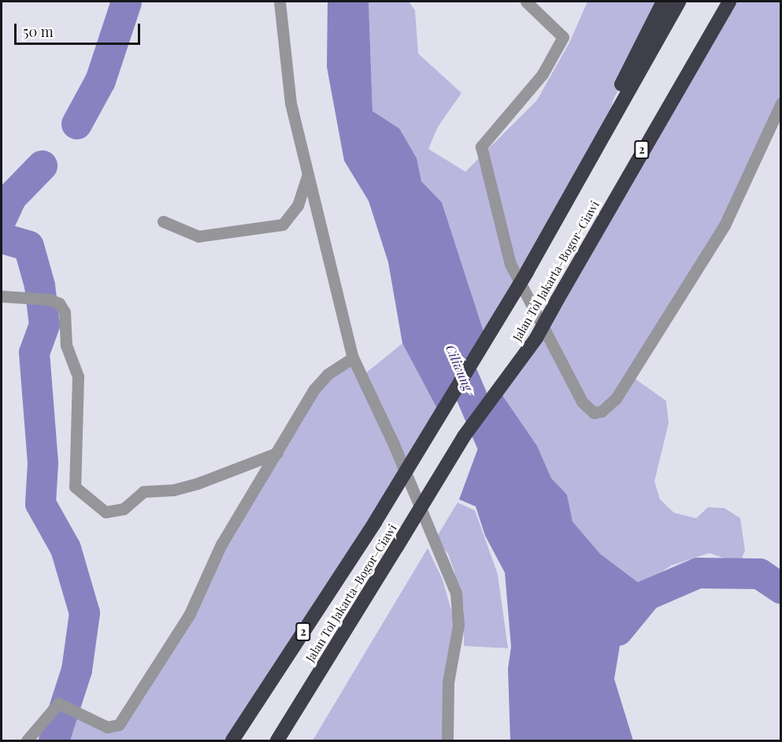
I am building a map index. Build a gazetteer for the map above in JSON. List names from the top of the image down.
{
  "streets": {
    "highway": ["2", "Jalan Tol Jakarta–Bogor–Ciawi"]
  },
  "water": ["Ciliwung"],
  "scale_bar": "50 m"
}
